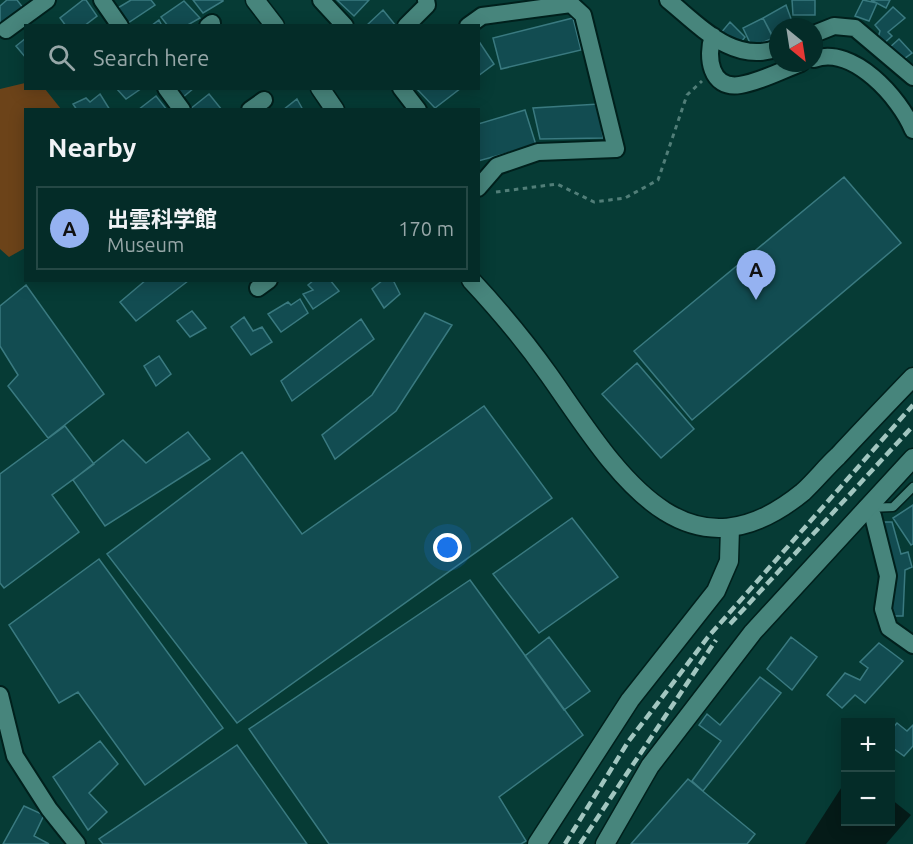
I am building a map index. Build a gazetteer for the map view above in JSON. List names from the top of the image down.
{
  "north": "bottom right",
  "page": {
    "search": "Search here",
    "heading": "Nearby",
    "list": [
      {
        "mark": "A",
        "name": "出雲科学館",
        "note": "Museum",
        "value": "170 m"
      }
    ],
    "pins": "A",
    "map_buttons": ["+", "−"]
  }
}
